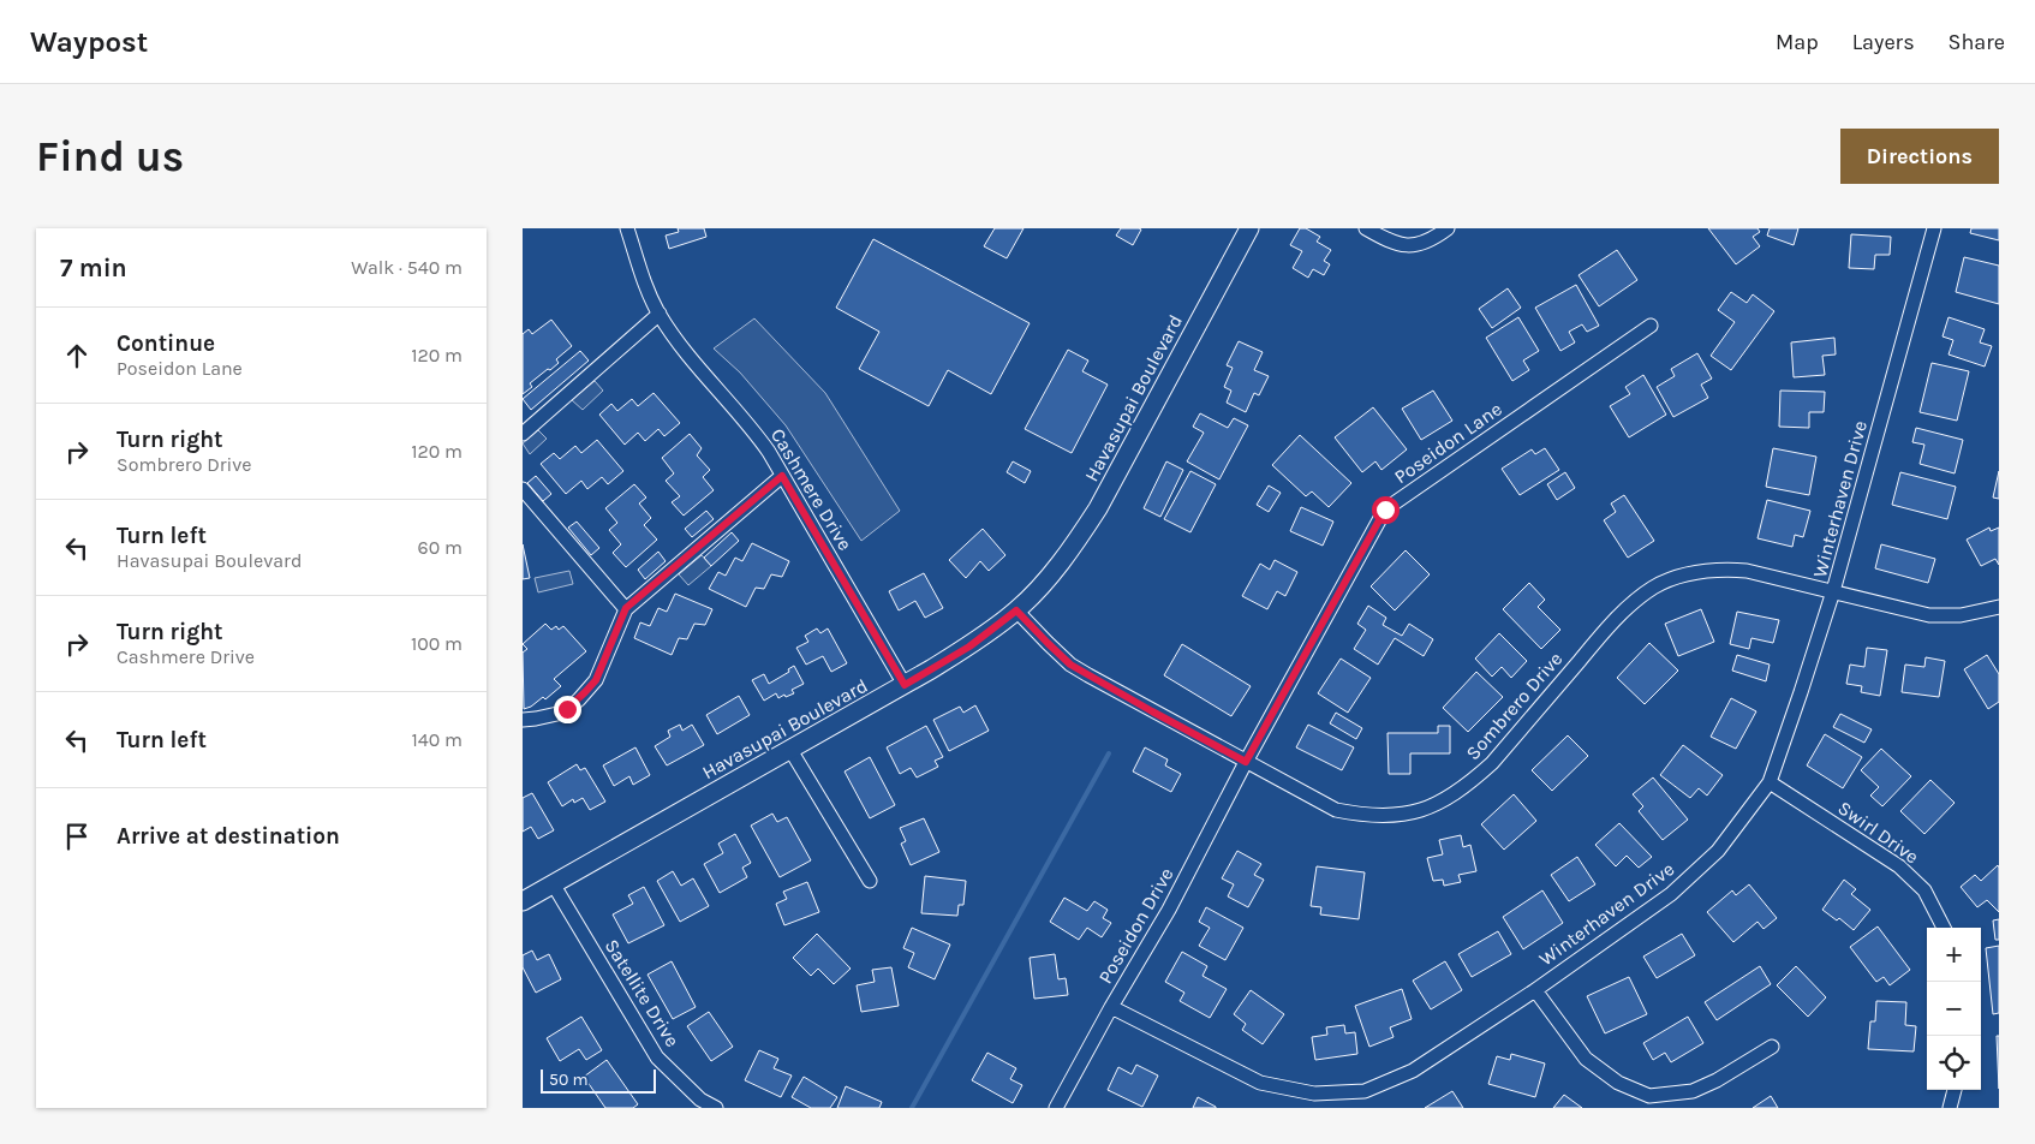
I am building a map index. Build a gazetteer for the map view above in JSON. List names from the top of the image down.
{
  "streets": {
    "street": [
      "Havasupai Boulevard",
      "Poseidon Lane",
      "Cashmere Drive",
      "Winterhaven Drive",
      "Sombrero Drive",
      "Swirl Drive",
      "Poseidon Drive",
      "Satellite Drive"
    ]
  },
  "crossings": [
    ["Havasupai Boulevard", "Cashmere Drive"],
    ["Havasupai Boulevard", "Sombrero Drive"],
    ["Havasupai Boulevard", "Satellite Drive"],
    ["Poseidon Lane", "Sombrero Drive"],
    ["Poseidon Lane", "Poseidon Drive"],
    ["Winterhaven Drive", "Sombrero Drive"],
    ["Winterhaven Drive", "Swirl Drive"],
    ["Winterhaven Drive", "Poseidon Drive"],
    ["Sombrero Drive", "Poseidon Drive"]
  ],
  "scale_bar": "50 m",
  "page": {
    "header": "Waypost",
    "nav": ["Map", "Layers", "Share"],
    "buttons": "Directions",
    "title": "Find us",
    "heading": ["7 min", "Walk · 540 m"],
    "list": [
      ["Continue", "Poseidon Lane", "120 m"],
      ["Turn right", "Sombrero Drive", "120 m"],
      ["Turn left", "Havasupai Boulevard", "60 m"],
      ["Turn right", "Cashmere Drive", "100 m"],
      ["Turn left", "140 m"],
      "Arrive at destination"
    ],
    "map_buttons": ["+", "−"],
    "scale": "50 m"
  }
}
